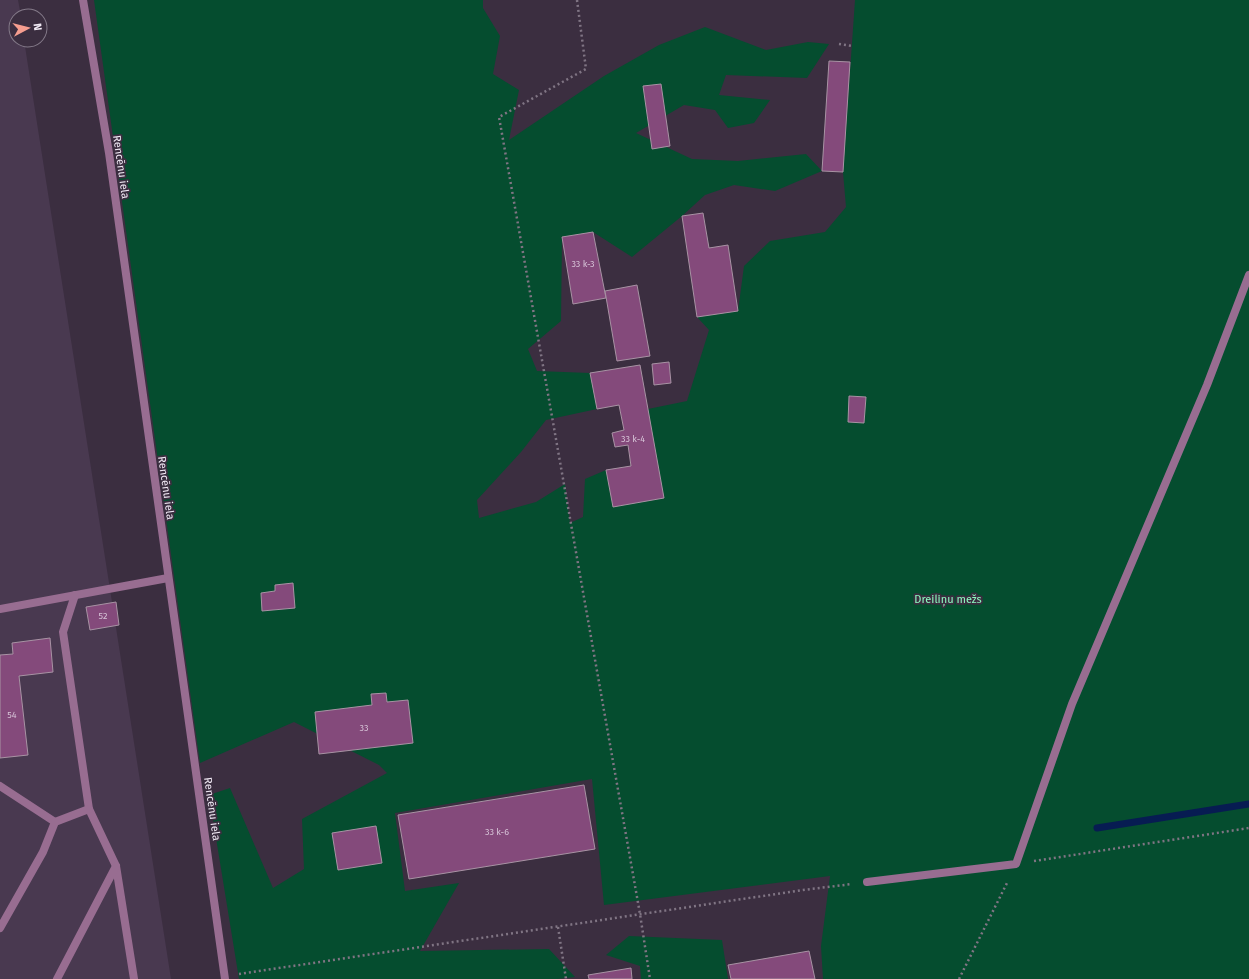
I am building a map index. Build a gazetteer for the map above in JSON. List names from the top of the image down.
{
  "streets": {
    "street": ["Rencēnu iela"]
  },
  "parks": ["Dreiliņu mežs"],
  "house_numbers": [
    "33 k-3",
    "33 k-4",
    "52",
    "54",
    "33",
    "33 k-6"
  ],
  "north": "right"
}
